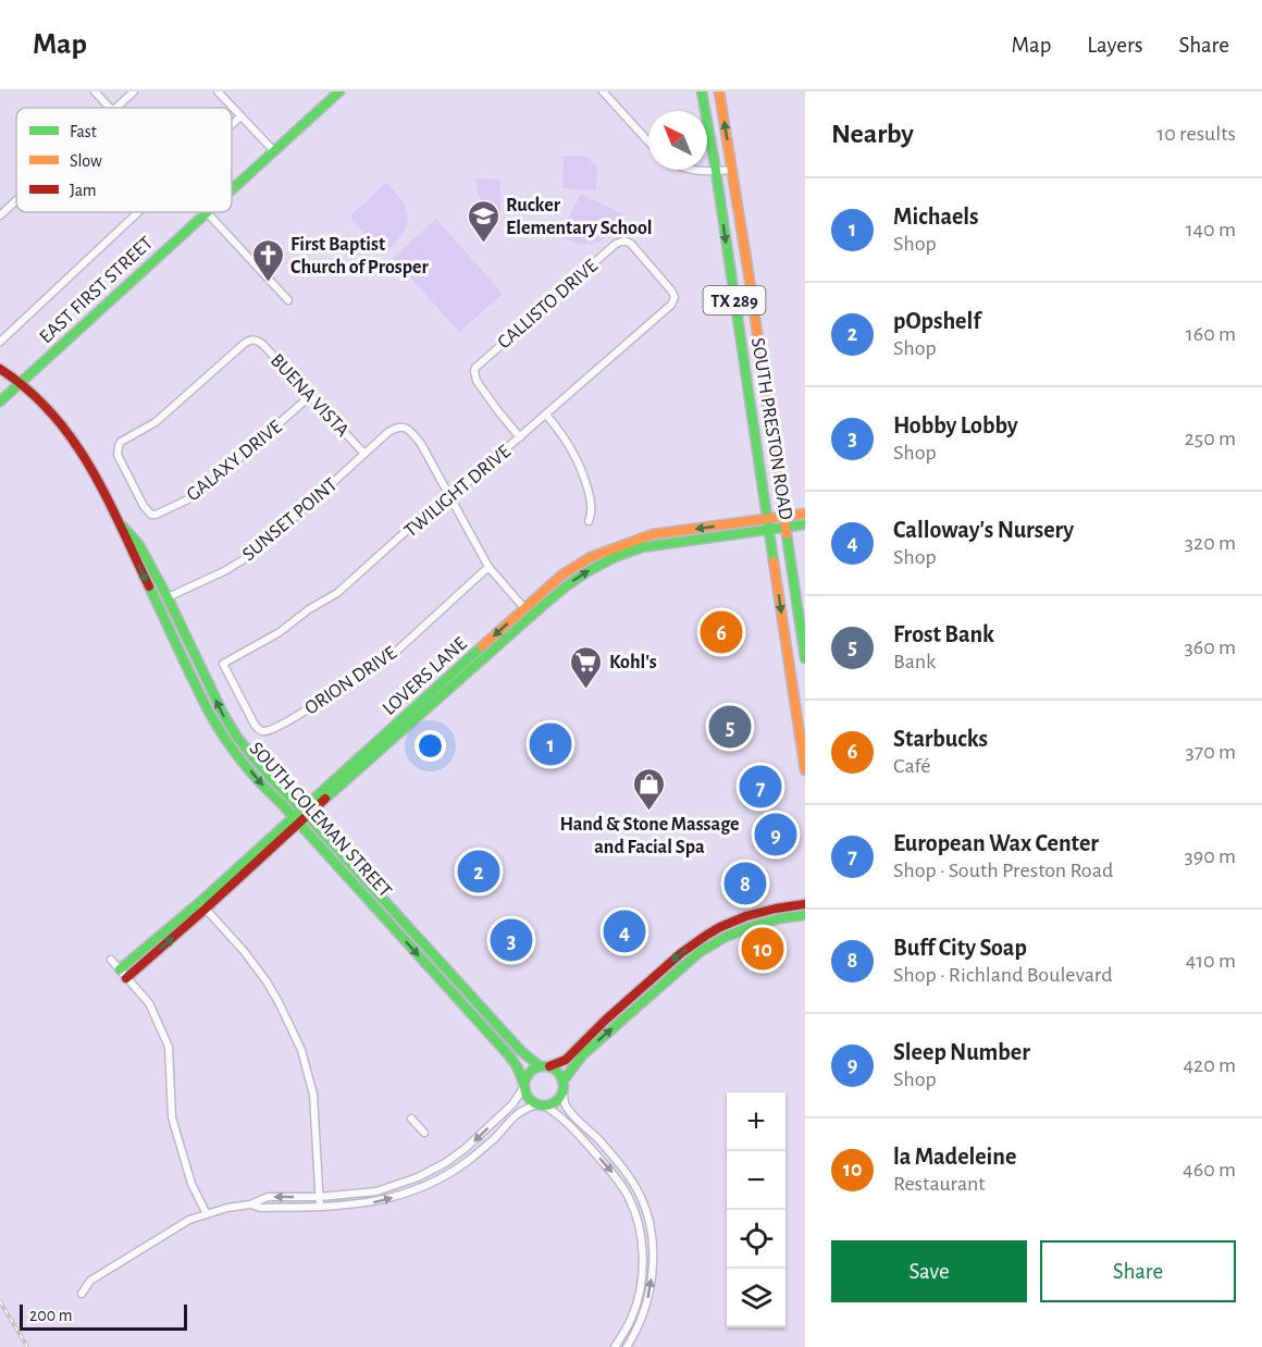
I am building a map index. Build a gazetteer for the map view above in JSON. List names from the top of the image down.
{
  "streets": {
    "street": [
      "EAST FIRST STREET",
      "TX 289",
      "CALLISTO DRIVE",
      "BUENA VISTA",
      "SOUTH PRESTON ROAD",
      "GALAXY DRIVE",
      "TWILIGHT DRIVE",
      "SUNSET POINT",
      "LOVERS LANE",
      "ORION DRIVE",
      "SOUTH COLEMAN STREET"
    ]
  },
  "crossings": [
    ["EAST FIRST STREET", "SOUTH COLEMAN STREET"],
    ["CALLISTO DRIVE", "TWILIGHT DRIVE"],
    ["BUENA VISTA", "GALAXY DRIVE"],
    ["BUENA VISTA", "SUNSET POINT"],
    ["SOUTH PRESTON ROAD", "LOVERS LANE"],
    ["TWILIGHT DRIVE", "SUNSET POINT"],
    ["TWILIGHT DRIVE", "ORION DRIVE"],
    ["SUNSET POINT", "SOUTH COLEMAN STREET"],
    ["LOVERS LANE", "SOUTH COLEMAN STREET"]
  ],
  "places": {
    "school or university": ["Rucker Elementary School"],
    "church": ["First Baptist Church of Prosper"],
    "supermarket": ["Kohl's"],
    "shop": ["Hand & Stone Massage and Facial Spa"]
  },
  "legend": ["Fast", "Slow", "Jam"],
  "scale_bar": "200 m",
  "north": "top left",
  "page": {
    "header": "Map",
    "nav": ["Map", "Layers", "Share"],
    "heading": ["Nearby", "10 results"],
    "list": [
      {
        "mark": "1",
        "name": "Michaels",
        "note": "Shop",
        "value": "140 m"
      },
      {
        "mark": "2",
        "name": "pOpshelf",
        "note": "Shop",
        "value": "160 m"
      },
      {
        "mark": "3",
        "name": "Hobby Lobby",
        "note": "Shop",
        "value": "250 m"
      },
      {
        "mark": "4",
        "name": "Calloway's Nursery",
        "note": "Shop",
        "value": "320 m"
      },
      {
        "mark": "5",
        "name": "Frost Bank",
        "note": "Bank",
        "value": "360 m"
      },
      {
        "mark": "6",
        "name": "Starbucks",
        "note": "Café",
        "value": "370 m"
      },
      {
        "mark": "7",
        "name": "European Wax Center",
        "note": "Shop · South Preston Road",
        "value": "390 m"
      },
      {
        "mark": "8",
        "name": "Buff City Soap",
        "note": "Shop · Richland Boulevard",
        "value": "410 m"
      },
      {
        "mark": "9",
        "name": "Sleep Number",
        "note": "Shop",
        "value": "420 m"
      },
      {
        "mark": "10",
        "name": "la Madeleine",
        "note": "Restaurant",
        "value": "460 m"
      }
    ],
    "pins": [
      "6",
      "5",
      "1",
      "7",
      "9",
      "2",
      "8",
      "4",
      "3",
      "10"
    ],
    "map_buttons": ["+", "−"],
    "buttons": ["Save", "Share"],
    "scale": "200 m"
  }
}
